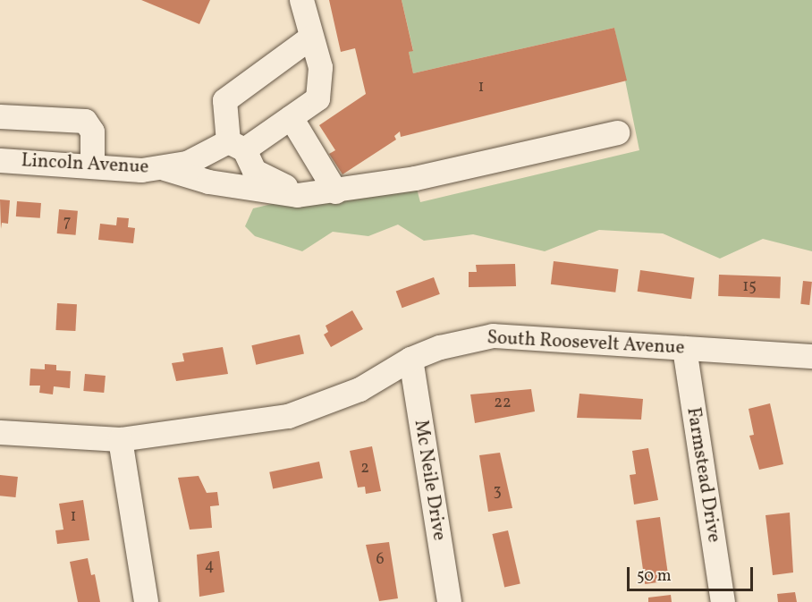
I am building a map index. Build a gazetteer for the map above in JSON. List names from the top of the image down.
{
  "streets": {
    "street": [
      "Lincoln Avenue",
      "South Roosevelt Avenue",
      "Farmstead Drive",
      "Mc Neile Drive"
    ]
  },
  "crossings": [
    ["South Roosevelt Avenue", "Farmstead Drive"],
    ["South Roosevelt Avenue", "Mc Neile Drive"]
  ],
  "house_numbers": [
    "1",
    "7",
    "15",
    "22",
    "2",
    "3",
    "1",
    "6",
    "4"
  ],
  "scale_bar": "50 m"
}
